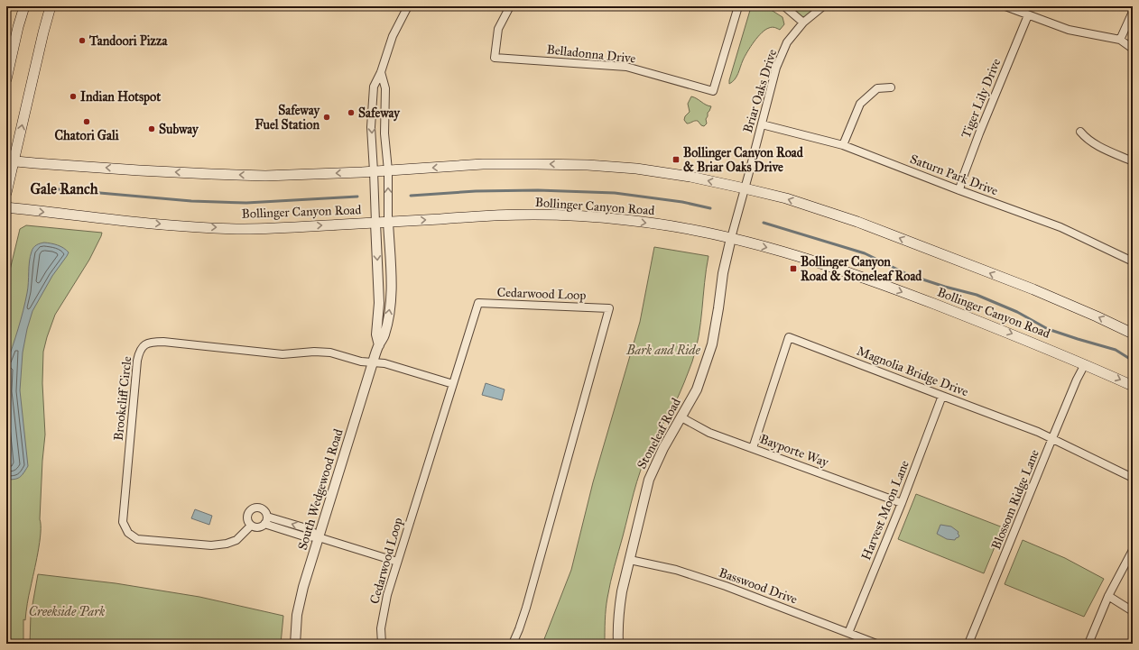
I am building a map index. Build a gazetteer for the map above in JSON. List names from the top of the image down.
{
  "streets": {
    "main road": ["Bollinger Canyon Road"],
    "street": [
      "Belladonna Drive",
      "Briar Oaks Drive",
      "Tiger Lily Drive",
      "Saturn Park Drive",
      "Cedarwood Loop",
      "Magnolia Bridge Drive",
      "Brookcliff Circle",
      "Stoneleaf Road",
      "Bayporte Way",
      "South Wedgewood Road",
      "Blossom Ridge Lane",
      "Harvest Moon Lane",
      "Basswood Drive"
    ]
  },
  "crossings": [
    ["Briar Oaks Drive", "Saturn Park Drive"],
    ["Briar Oaks Drive", "Bollinger Canyon Road"],
    ["Briar Oaks Drive", "Stoneleaf Road"],
    ["Tiger Lily Drive", "Saturn Park Drive"],
    ["Bollinger Canyon Road", "Stoneleaf Road"],
    ["Bollinger Canyon Road", "South Wedgewood Road"],
    ["Bollinger Canyon Road", "Blossom Ridge Lane"],
    ["Magnolia Bridge Drive", "Bayporte Way"],
    ["Magnolia Bridge Drive", "Blossom Ridge Lane"],
    ["Magnolia Bridge Drive", "Harvest Moon Lane"],
    ["Brookcliff Circle", "South Wedgewood Road"],
    ["Stoneleaf Road", "Bayporte Way"],
    ["Stoneleaf Road", "Basswood Drive"],
    ["Bayporte Way", "Harvest Moon Lane"],
    ["Harvest Moon Lane", "Basswood Drive"]
  ],
  "districts": ["Gale Ranch"],
  "parks": ["Bark and Ride", "Creekside Park"],
  "places": {
    "other": [
      "Tandoori Pizza",
      "Indian Hotspot",
      "Safeway",
      "Safeway Fuel Station",
      "Chatori Gali",
      "Subway"
    ],
    "transit": ["Bollinger Canyon Road & Briar Oaks Drive", "Bollinger Canyon Road & Stoneleaf Road"]
  }
}
